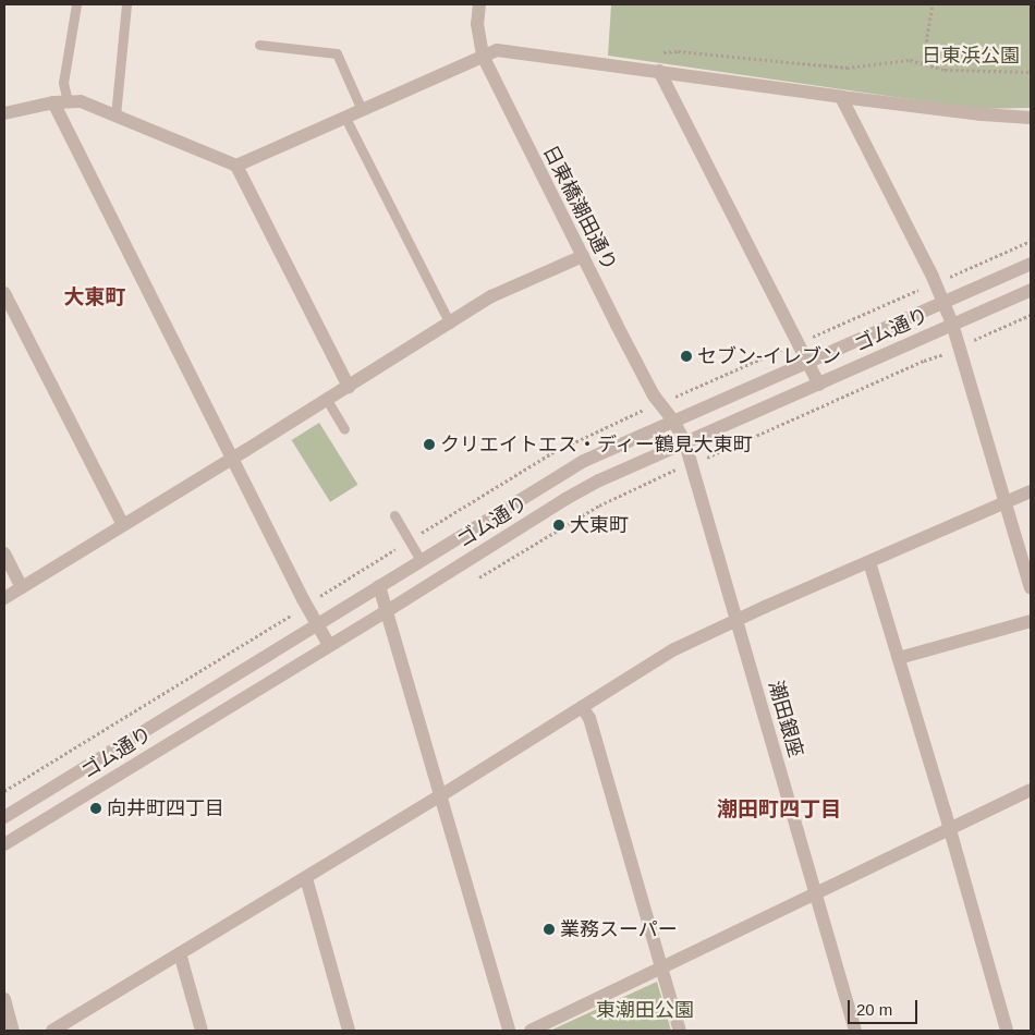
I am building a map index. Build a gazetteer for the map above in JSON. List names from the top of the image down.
{
  "streets": {
    "street": ["日東橋潮田通り", "ゴム通り", "潮田銀座"]
  },
  "crossings": [
    ["日東橋潮田通り", "ゴム通り"],
    ["日東橋潮田通り", "潮田銀座"],
    ["ゴム通り", "潮田銀座"]
  ],
  "districts": ["大東町", "潮田町四丁目"],
  "parks": ["日東浜公園", "東潮田公園"],
  "places": [
    "セブン-イレブン",
    "クリエイトエス・ディー鶴見大東町",
    "大東町",
    "向井町四丁目",
    "業務スーパー"
  ],
  "scale_bar": "20 m"
}
